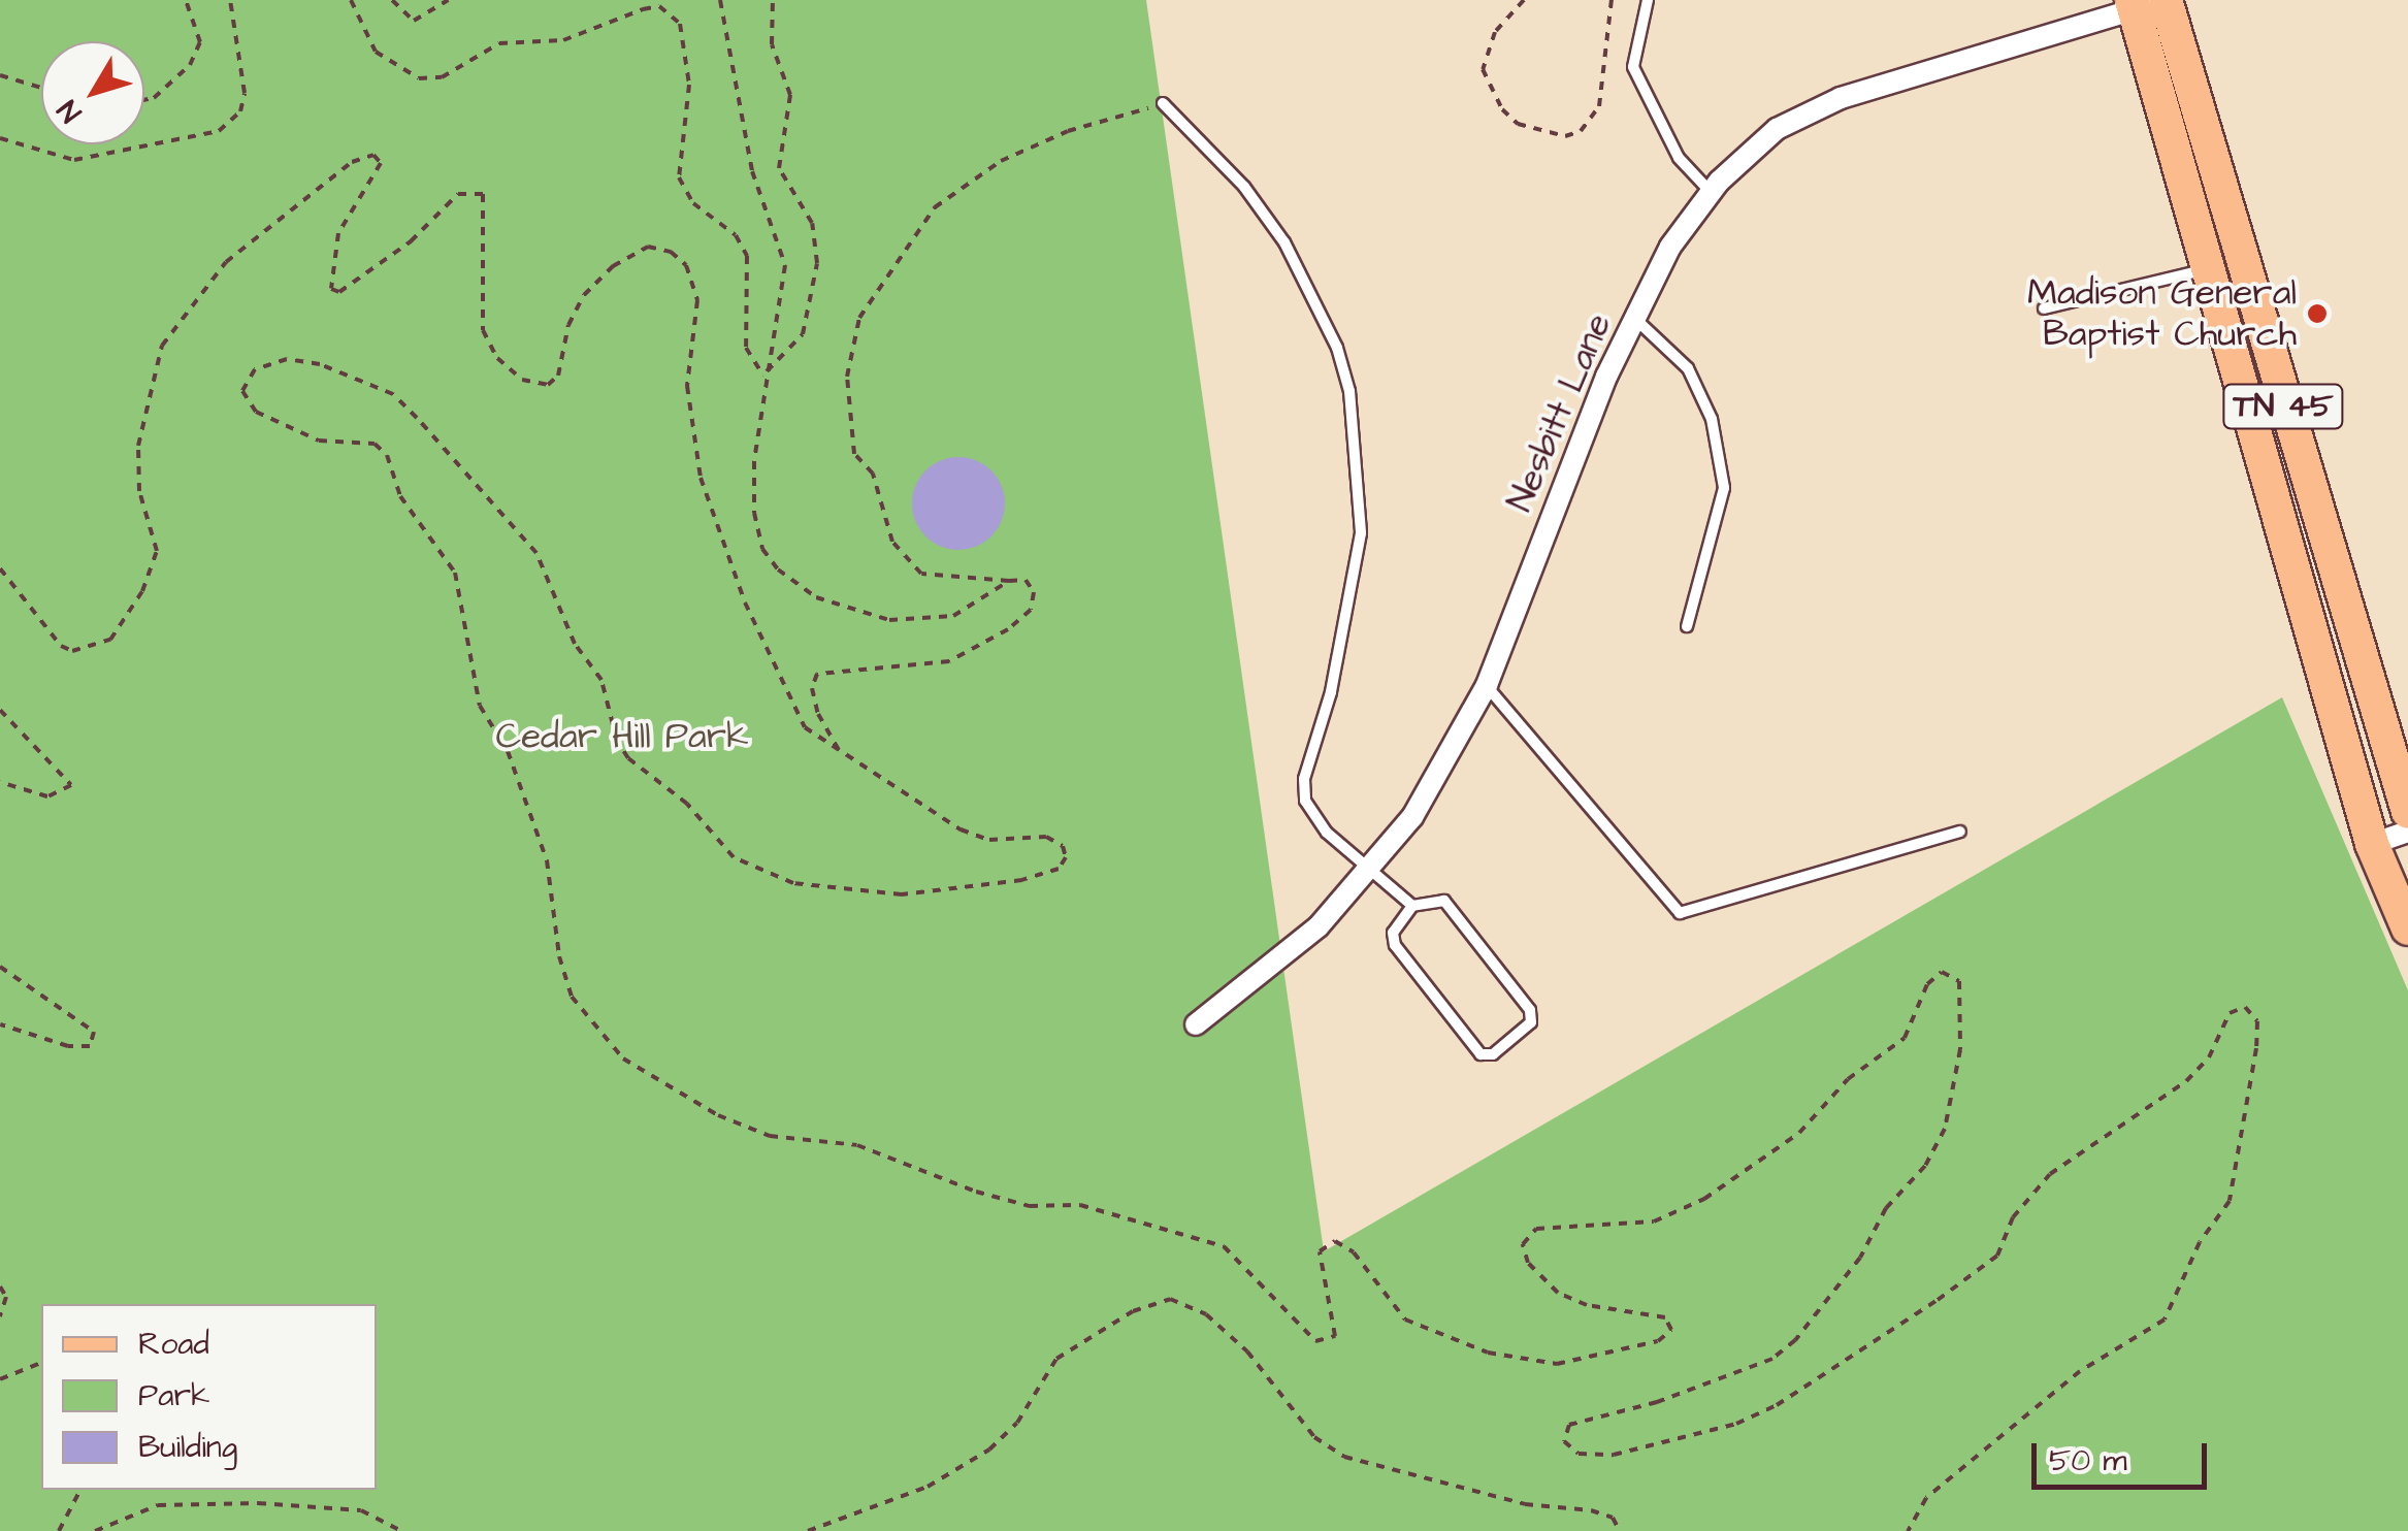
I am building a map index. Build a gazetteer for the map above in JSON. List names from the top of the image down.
{
  "streets": {
    "main road": ["TN 45"],
    "street": ["Nesbitt Lane"]
  },
  "crossings": [
    ["TN 45", "Nesbitt Lane"]
  ],
  "parks": ["Cedar Hill Park"],
  "places": ["Madison General Baptist Church"],
  "legend": ["Road", "Park", "Building"],
  "scale_bar": "50 m",
  "north": "bottom left"
}
